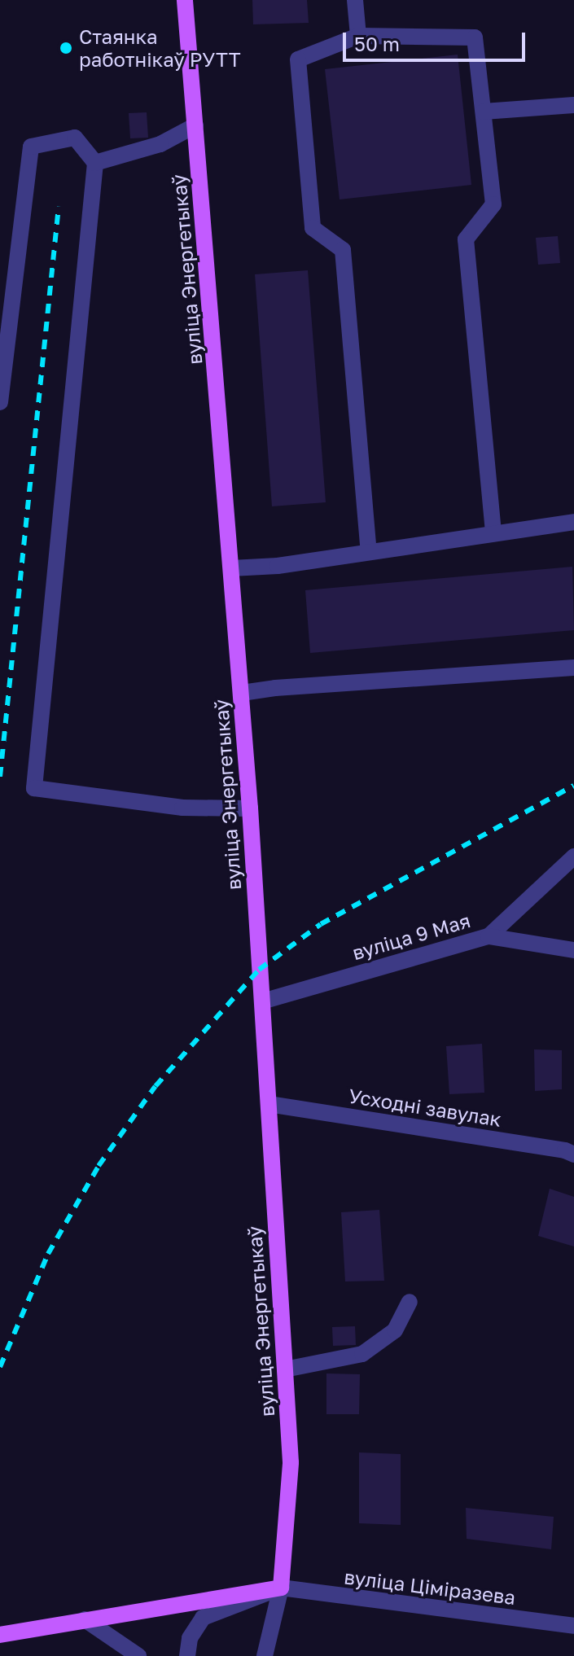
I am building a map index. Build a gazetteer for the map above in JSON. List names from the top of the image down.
{
  "streets": {
    "main road": ["вуліца Энергетыкаў"],
    "street": ["вуліца 9 Мая", "Усходні завулак", "вуліца Ціміразева"]
  },
  "crossings": [
    ["вуліца Энергетыкаў", "вуліца 9 Мая"],
    ["вуліца Энергетыкаў", "Усходні завулак"],
    ["вуліца Энергетыкаў", "вуліца Ціміразева"]
  ],
  "places": ["Стаянка работнікаў РУТТ"],
  "scale_bar": "50 m"
}
